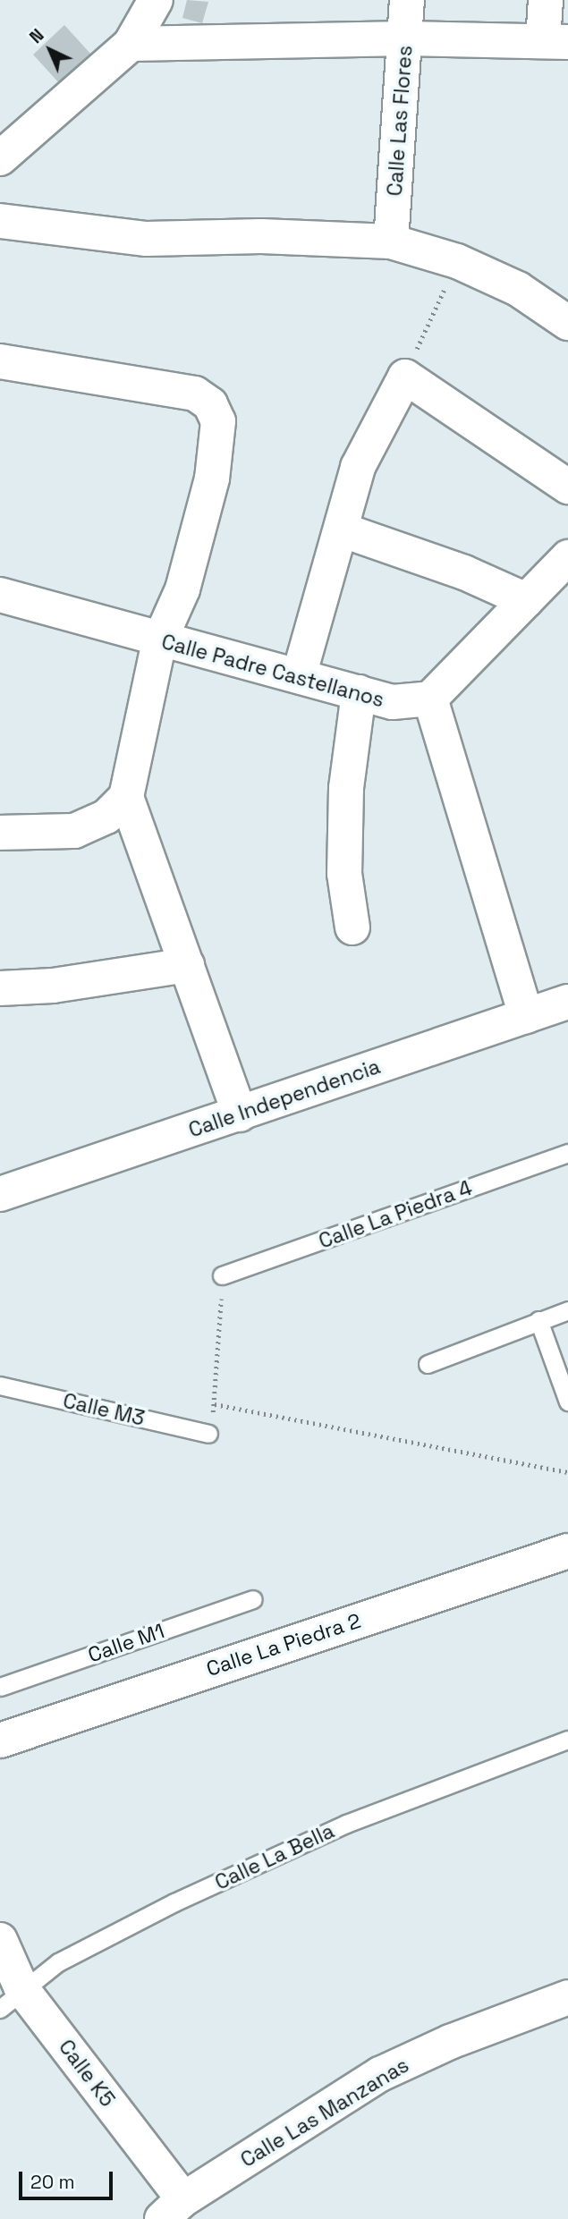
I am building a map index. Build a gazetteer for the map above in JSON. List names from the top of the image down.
{
  "streets": {
    "street": [
      "Calle Las Flores",
      "Calle Padre Castellanos",
      "Calle Independencia",
      "Calle La Piedra 2",
      "Calle K5",
      "Calle Las Manzanas"
    ],
    "lane": [
      "Calle La Piedra 4",
      "Calle M3",
      "Calle M1",
      "Calle La Bella"
    ]
  },
  "crossings": [
    ["Calle La Bella", "Calle K5"],
    ["Calle K5", "Calle Las Manzanas"]
  ],
  "scale_bar": "20 m",
  "north": "top left"
}
